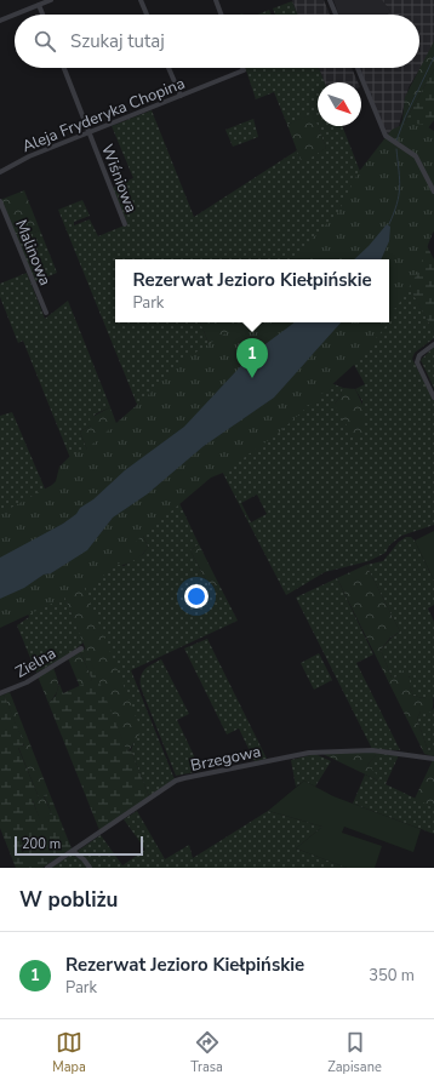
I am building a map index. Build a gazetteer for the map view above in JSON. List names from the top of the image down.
{
  "streets": {
    "street": [
      "Aleja Fryderyka Chopina",
      "Wiśniowa",
      "Malinowa",
      "Zielna",
      "Brzegowa"
    ]
  },
  "crossings": [
    ["Aleja Fryderyka Chopina", "Wiśniowa"]
  ],
  "scale_bar": "200 m",
  "north": "bottom right",
  "page": {
    "search": "Szukaj tutaj",
    "popup": ["Rezerwat Jezioro Kiełpińskie", "Park"],
    "pins": "1",
    "scale": "200 m",
    "heading": "W pobliżu",
    "list": [
      {
        "mark": "1",
        "name": "Rezerwat Jezioro Kiełpińskie",
        "note": "Park",
        "value": "350 m"
      }
    ],
    "nav": ["Mapa", "Trasa", "Zapisane"]
  }
}
